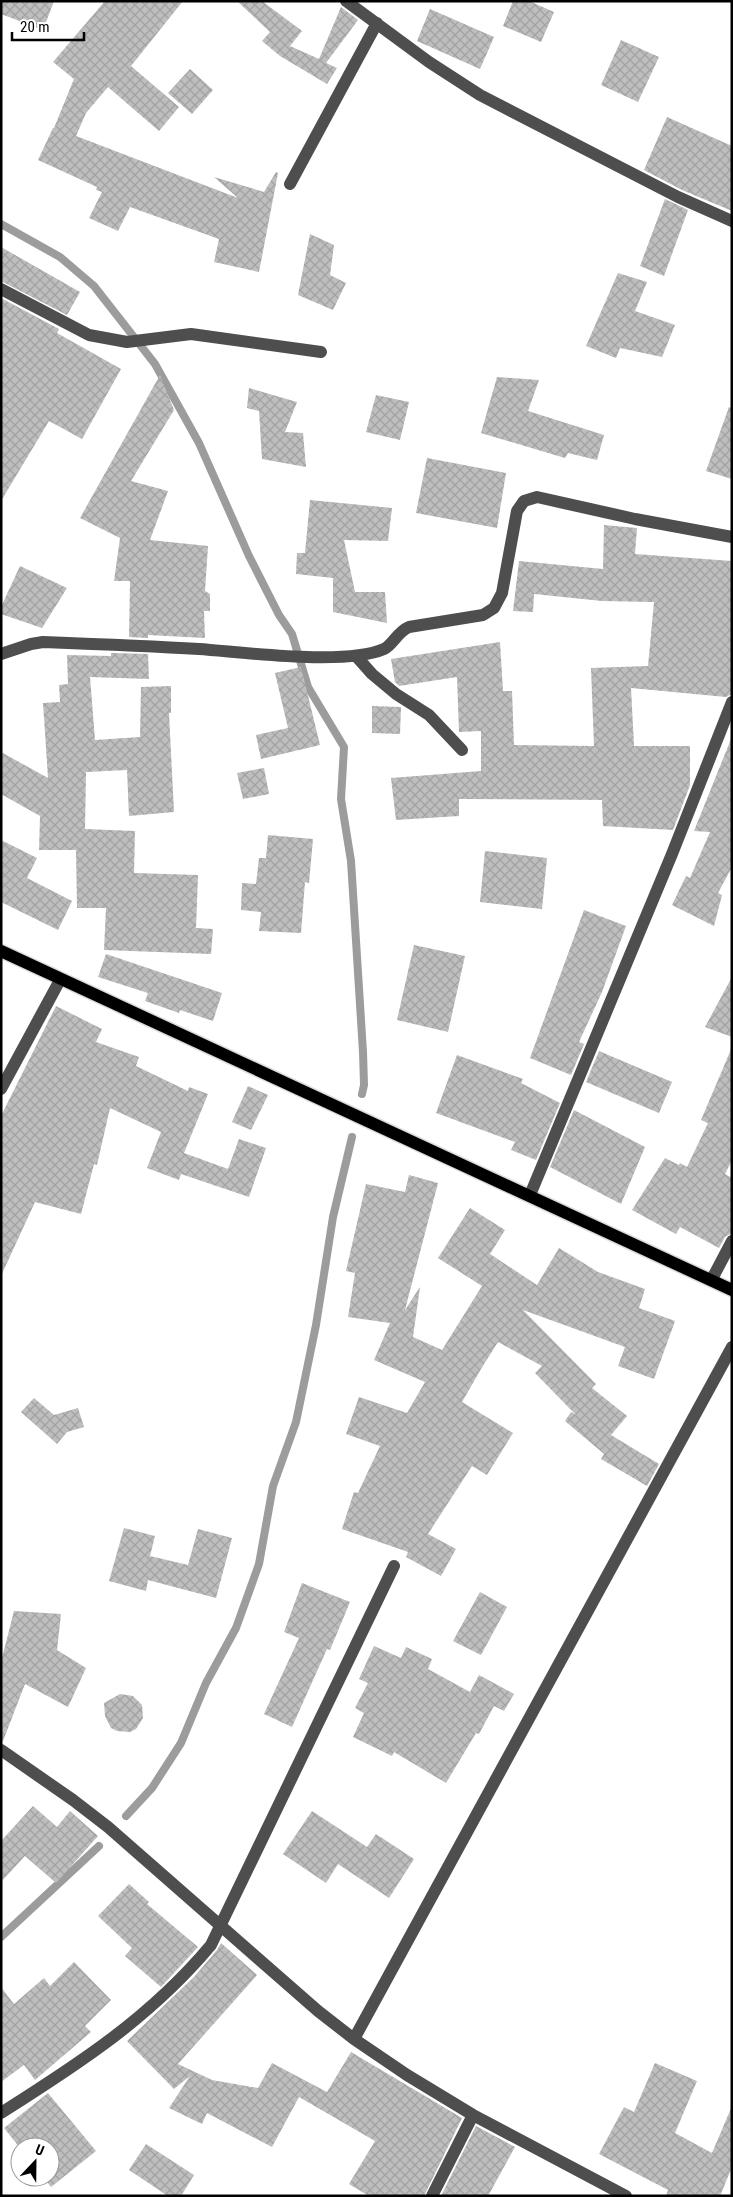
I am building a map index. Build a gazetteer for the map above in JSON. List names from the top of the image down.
{
  "scale_bar": "20 m",
  "north": "top"
}
